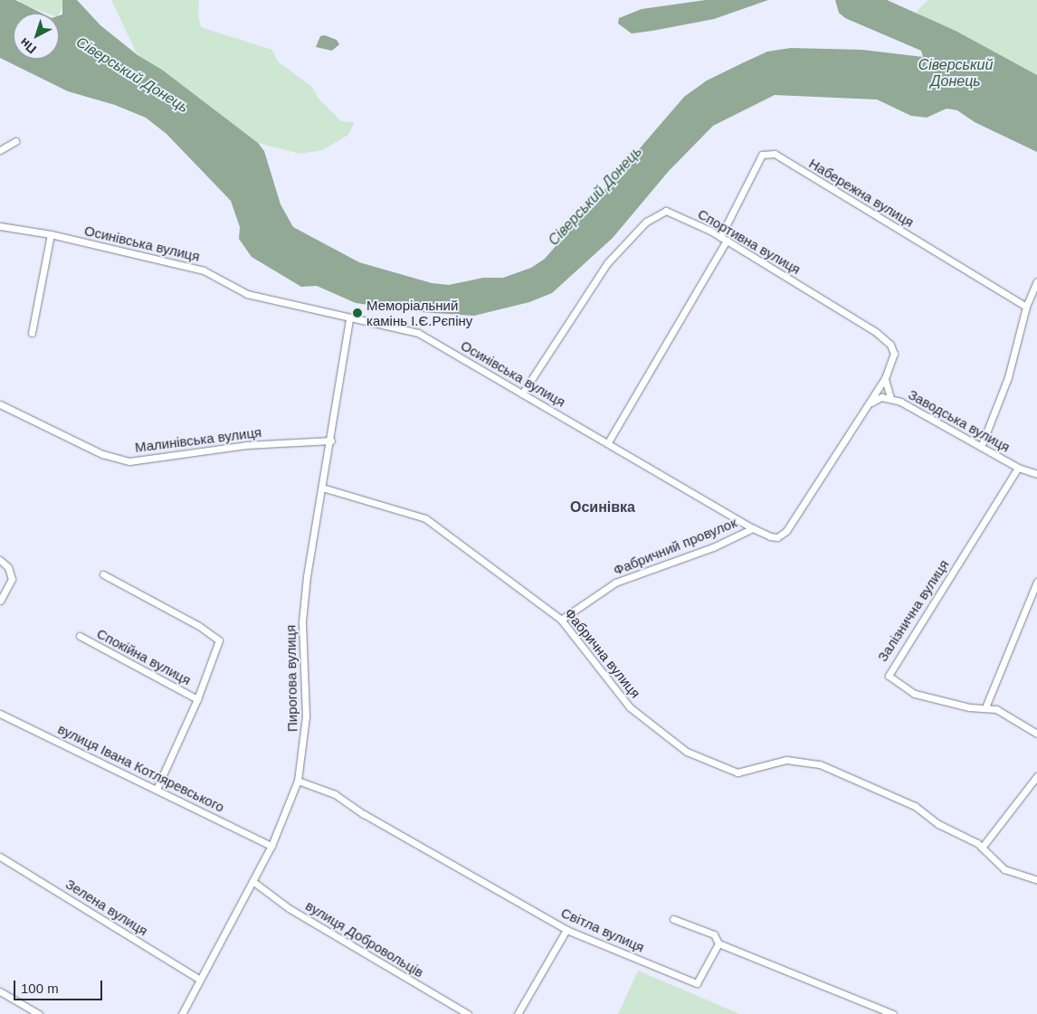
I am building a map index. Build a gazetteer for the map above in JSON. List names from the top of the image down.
{
  "streets": {
    "street": [
      "Набережна вулиця",
      "Спортивна вулиця",
      "Осинівська вулиця",
      "Заводська вулиця",
      "Малинівська вулиця",
      "Фабричний провулок",
      "Залізнична вулиця",
      "Фабрична вулиця",
      "Спокійна вулиця",
      "Пирогова вулиця",
      "вулиця Івана Котляревського",
      "Зелена вулиця",
      "Світла вулиця",
      "вулиця Добровольців"
    ]
  },
  "crossings": [
    ["Набережна вулиця", "Спортивна вулиця"],
    ["Набережна вулиця", "Осинівська вулиця"],
    ["Спортивна вулиця", "Осинівська вулиця"],
    ["Спортивна вулиця", "Заводська вулиця"],
    ["Осинівська вулиця", "Фабричний провулок"],
    ["Осинівська вулиця", "Пирогова вулиця"],
    ["Заводська вулиця", "Залізнична вулиця"],
    ["Малинівська вулиця", "Пирогова вулиця"],
    ["Фабричний провулок", "Фабрична вулиця"],
    ["Фабрична вулиця", "Пирогова вулиця"],
    ["Пирогова вулиця", "вулиця Івана Котляревського"],
    ["Пирогова вулиця", "Зелена вулиця"],
    ["Пирогова вулиця", "Світла вулиця"],
    ["Пирогова вулиця", "вулиця Добровольців"]
  ],
  "districts": ["Осинівка"],
  "water": ["Сіверський Донець"],
  "places": ["Меморіальний камінь І.Є.Рєпіну"],
  "scale_bar": "100 m",
  "north": "bottom left"
}
